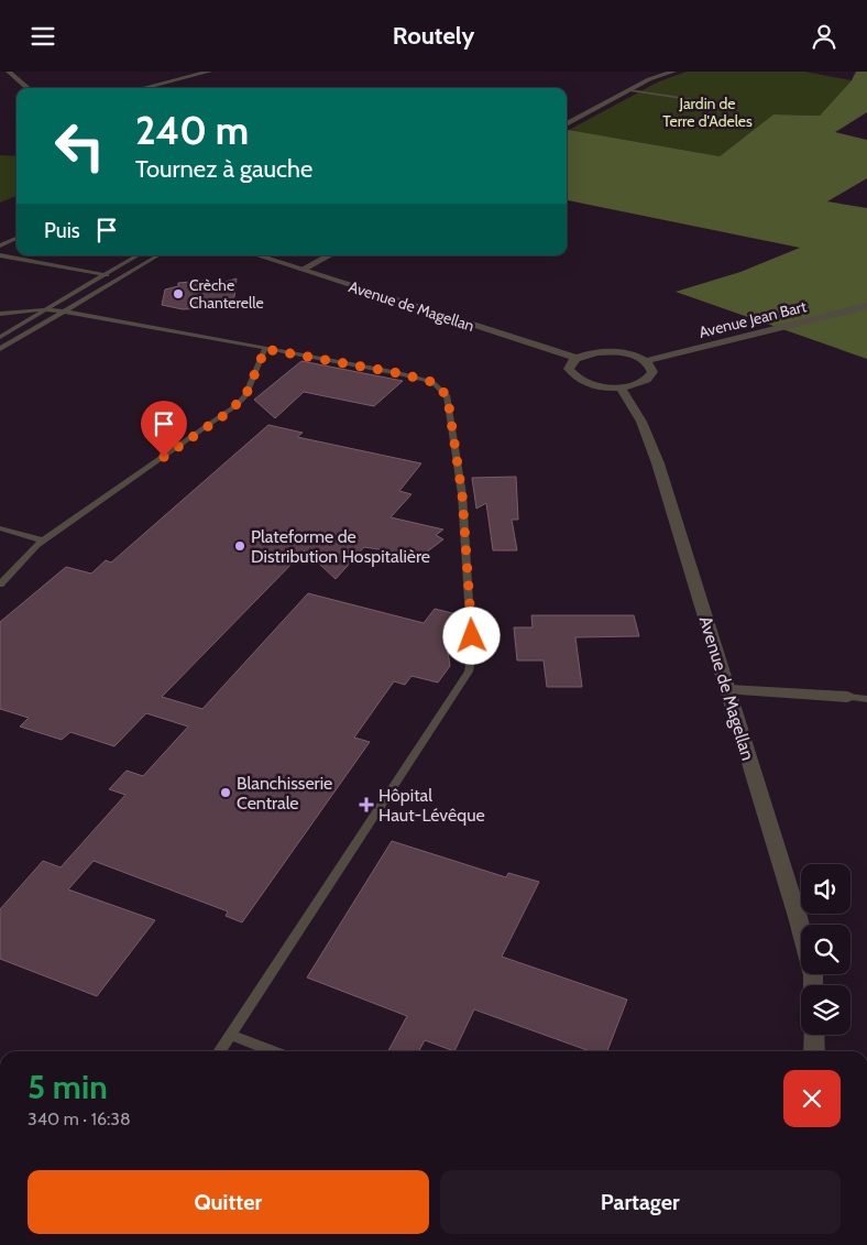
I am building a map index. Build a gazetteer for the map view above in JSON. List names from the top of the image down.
{
  "streets": {
    "street": ["Avenue de Magellan", "Avenue Jean Bart"]
  },
  "parks": ["Jardin de Terre d'Adeles"],
  "places": {
    "other": ["Crèche Chanterelle", "Plateforme de Distribution Hospitalière", "Blanchisserie Centrale"],
    "health": ["Hôpital Haut-Lévêque"]
  },
  "page": {
    "header": "Routely",
    "turn": ["240 m", "Tournez à gauche"],
    "then": "Puis",
    "heading": ["5 min", "340 m · 16:38"],
    "buttons": ["Quitter", "Partager"]
  }
}
